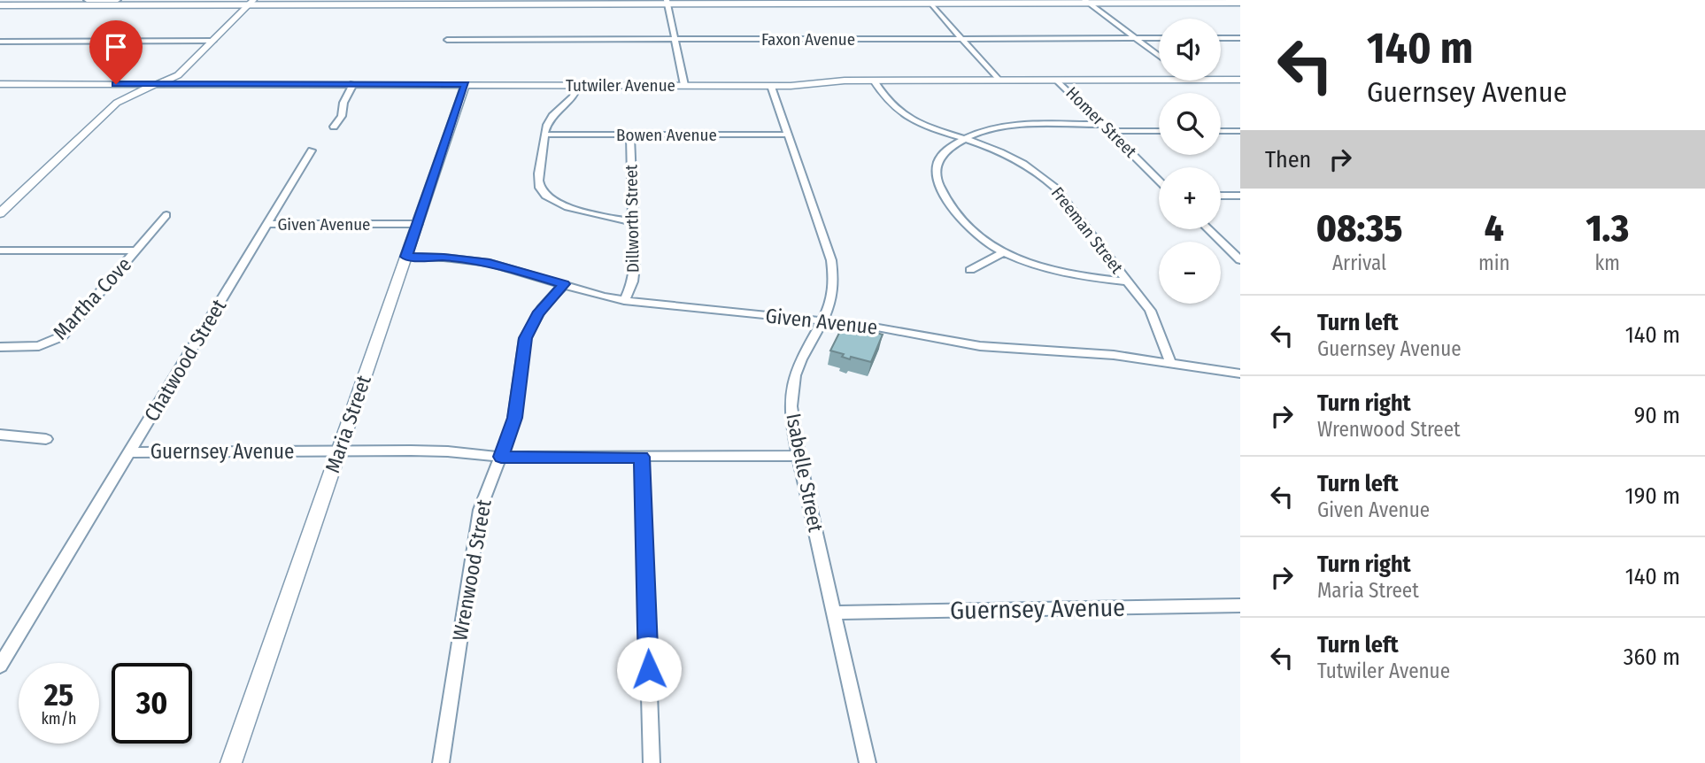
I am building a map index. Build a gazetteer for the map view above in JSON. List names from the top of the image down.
{
  "streets": {
    "street": [
      "Faxon Avenue",
      "Tutwiler Avenue",
      "Homer Street",
      "Bowen Avenue",
      "Dillworth Street",
      "Given Avenue",
      "Freeman Street",
      "Martha Cove",
      "Chatwood Street",
      "Maria Street",
      "Guernsey Avenue",
      "Isabelle Street",
      "Wrenwood Street"
    ]
  },
  "crossings": [
    ["Tutwiler Avenue", "Homer Street"],
    ["Tutwiler Avenue", "Freeman Street"],
    ["Tutwiler Avenue", "Maria Street"],
    ["Tutwiler Avenue", "Isabelle Street"],
    ["Bowen Avenue", "Dillworth Street"],
    ["Bowen Avenue", "Isabelle Street"],
    ["Dillworth Street", "Given Avenue"],
    ["Given Avenue", "Freeman Street"],
    ["Given Avenue", "Chatwood Street"],
    ["Given Avenue", "Maria Street"],
    ["Given Avenue", "Isabelle Street"],
    ["Given Avenue", "Wrenwood Street"],
    ["Chatwood Street", "Guernsey Avenue"],
    ["Maria Street", "Guernsey Avenue"],
    ["Guernsey Avenue", "Isabelle Street"],
    ["Guernsey Avenue", "Wrenwood Street"]
  ],
  "page": {
    "turn": ["140 m", "Guernsey Avenue"],
    "map_buttons": ["+", "−"],
    "then": "Then",
    "eta": [
      "08:35",
      "Arrival",
      "4",
      "min",
      "1.3",
      "km"
    ],
    "list": [
      {
        "name": "Turn left",
        "note": "Guernsey Avenue",
        "value": "140 m"
      },
      {
        "name": "Turn right",
        "note": "Wrenwood Street",
        "value": "90 m"
      },
      {
        "name": "Turn left",
        "note": "Given Avenue",
        "value": "190 m"
      },
      {
        "name": "Turn right",
        "note": "Maria Street",
        "value": "140 m"
      },
      {
        "name": "Turn left",
        "note": "Tutwiler Avenue",
        "value": "360 m"
      }
    ],
    "speed": "25 km/h",
    "limit": "30"
  }
}
